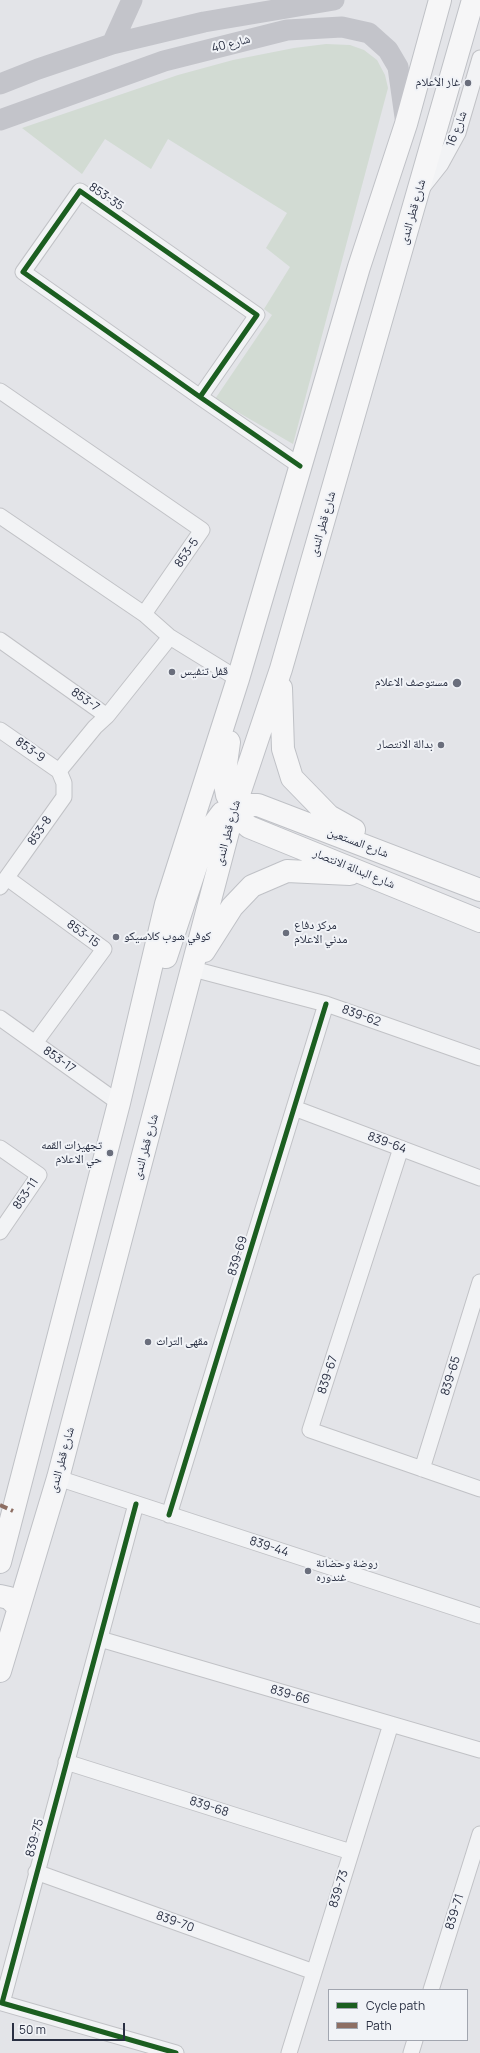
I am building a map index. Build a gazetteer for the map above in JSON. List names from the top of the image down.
{
  "streets": {
    "main road": [
      "شارع 40",
      "شارع قطر الندى",
      "شارع المستعين",
      "شارع البدالة الانتصار"
    ],
    "street": [
      "شارع 16",
      "853-35",
      "853-5",
      "853-7",
      "853-9",
      "853-8",
      "853-15",
      "839-62",
      "853-17",
      "839-64",
      "853-11",
      "839-69",
      "839-67",
      "839-65",
      "839-44",
      "839-66",
      "839-68",
      "839-75",
      "839-73",
      "839-71",
      "839-70"
    ]
  },
  "crossings": [
    ["شارع 16", "شارع قطر الندى"],
    ["شارع قطر الندى", "شارع المستعين"],
    ["شارع قطر الندى", "شارع البدالة الانتصار"],
    ["شارع قطر الندى", "839-62"],
    ["شارع قطر الندى", "839-44"],
    ["853-9", "853-8"],
    ["853-8", "853-15"],
    ["شارع المستعين", "شارع البدالة الانتصار"],
    ["شارع المستعين", "853-17"],
    ["853-15", "853-17"],
    ["839-62", "839-69"],
    ["839-64", "839-69"],
    ["839-64", "839-67"],
    ["839-69", "839-44"],
    ["839-67", "839-65"],
    ["839-44", "839-75"],
    ["839-66", "839-75"],
    ["839-66", "839-73"],
    ["839-68", "839-75"],
    ["839-68", "839-73"],
    ["839-75", "839-70"],
    ["839-73", "839-70"]
  ],
  "places": [
    "غاز الأعلام",
    "قفل تنفيس",
    "مستوصف الاعلام",
    "بدالة الانتصار",
    "مركز دفاع مدني الاعلام",
    "كوفي شوب كلاسيكو",
    "تجهيزات القمه حي الاعلام",
    "مقهى التراث",
    "روضة وحضانة غندوره"
  ],
  "legend": ["Cycle path", "Path"],
  "scale_bar": "50 m"
}
